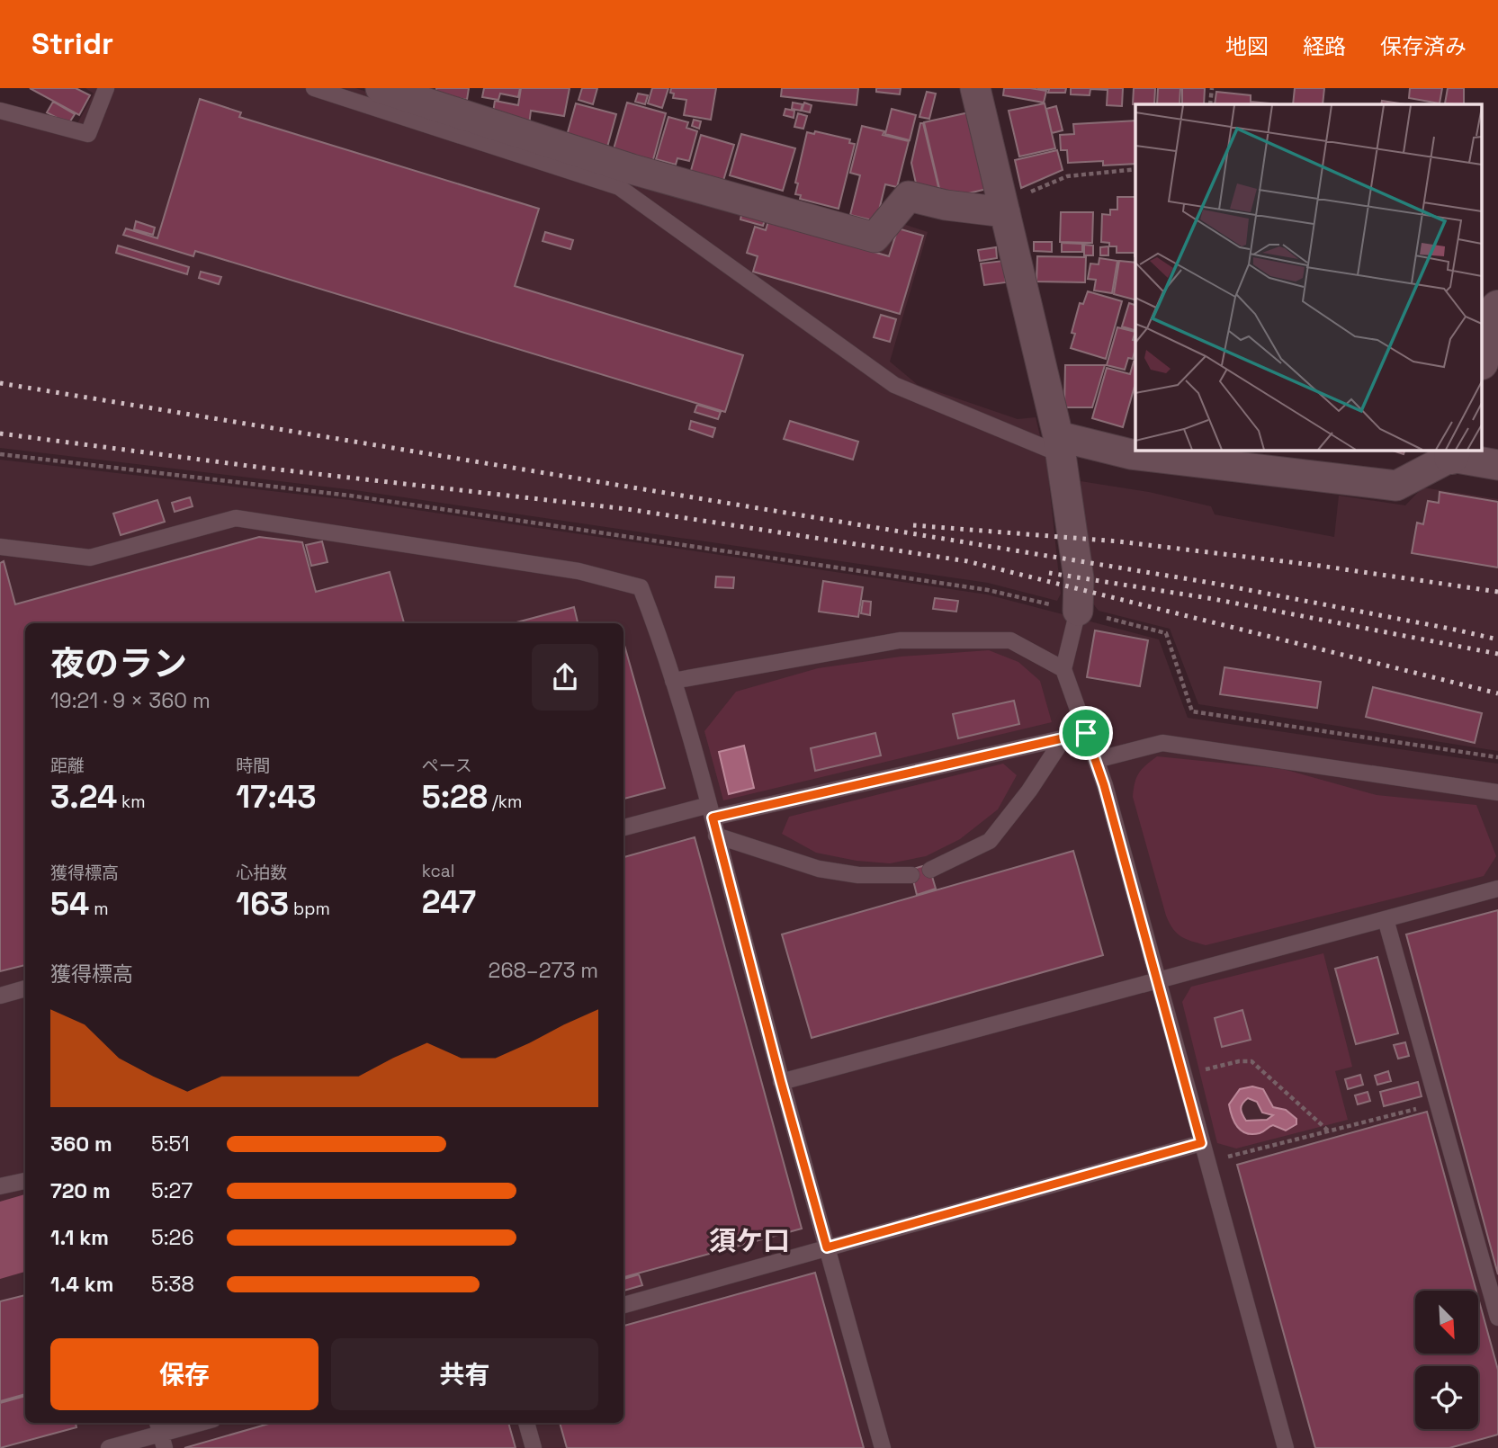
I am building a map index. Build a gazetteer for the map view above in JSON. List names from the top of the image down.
{
  "districts": ["須ケ口"],
  "north": "bottom right",
  "page": {
    "header": "Stridr",
    "nav": ["地図", "経路", "保存済み"],
    "heading": ["夜のラン", "19:21 · 9 × 360 m"],
    "stats": [
      ["距離", "3.24 km"],
      ["時間", "17:43"],
      ["ペース", "5:28 /km"],
      ["獲得標高", "54 m"],
      ["心拍数", "163 bpm"],
      ["kcal", "247"]
    ],
    "chart": ["獲得標高", "268–273 m"],
    "list": [
      {
        "name": "360 m",
        "note": "5:51"
      },
      {
        "name": "720 m",
        "note": "5:27"
      },
      {
        "name": "1.1 km",
        "note": "5:26"
      },
      {
        "name": "1.4 km",
        "note": "5:38"
      }
    ],
    "buttons": ["保存", "共有"]
  }
}
